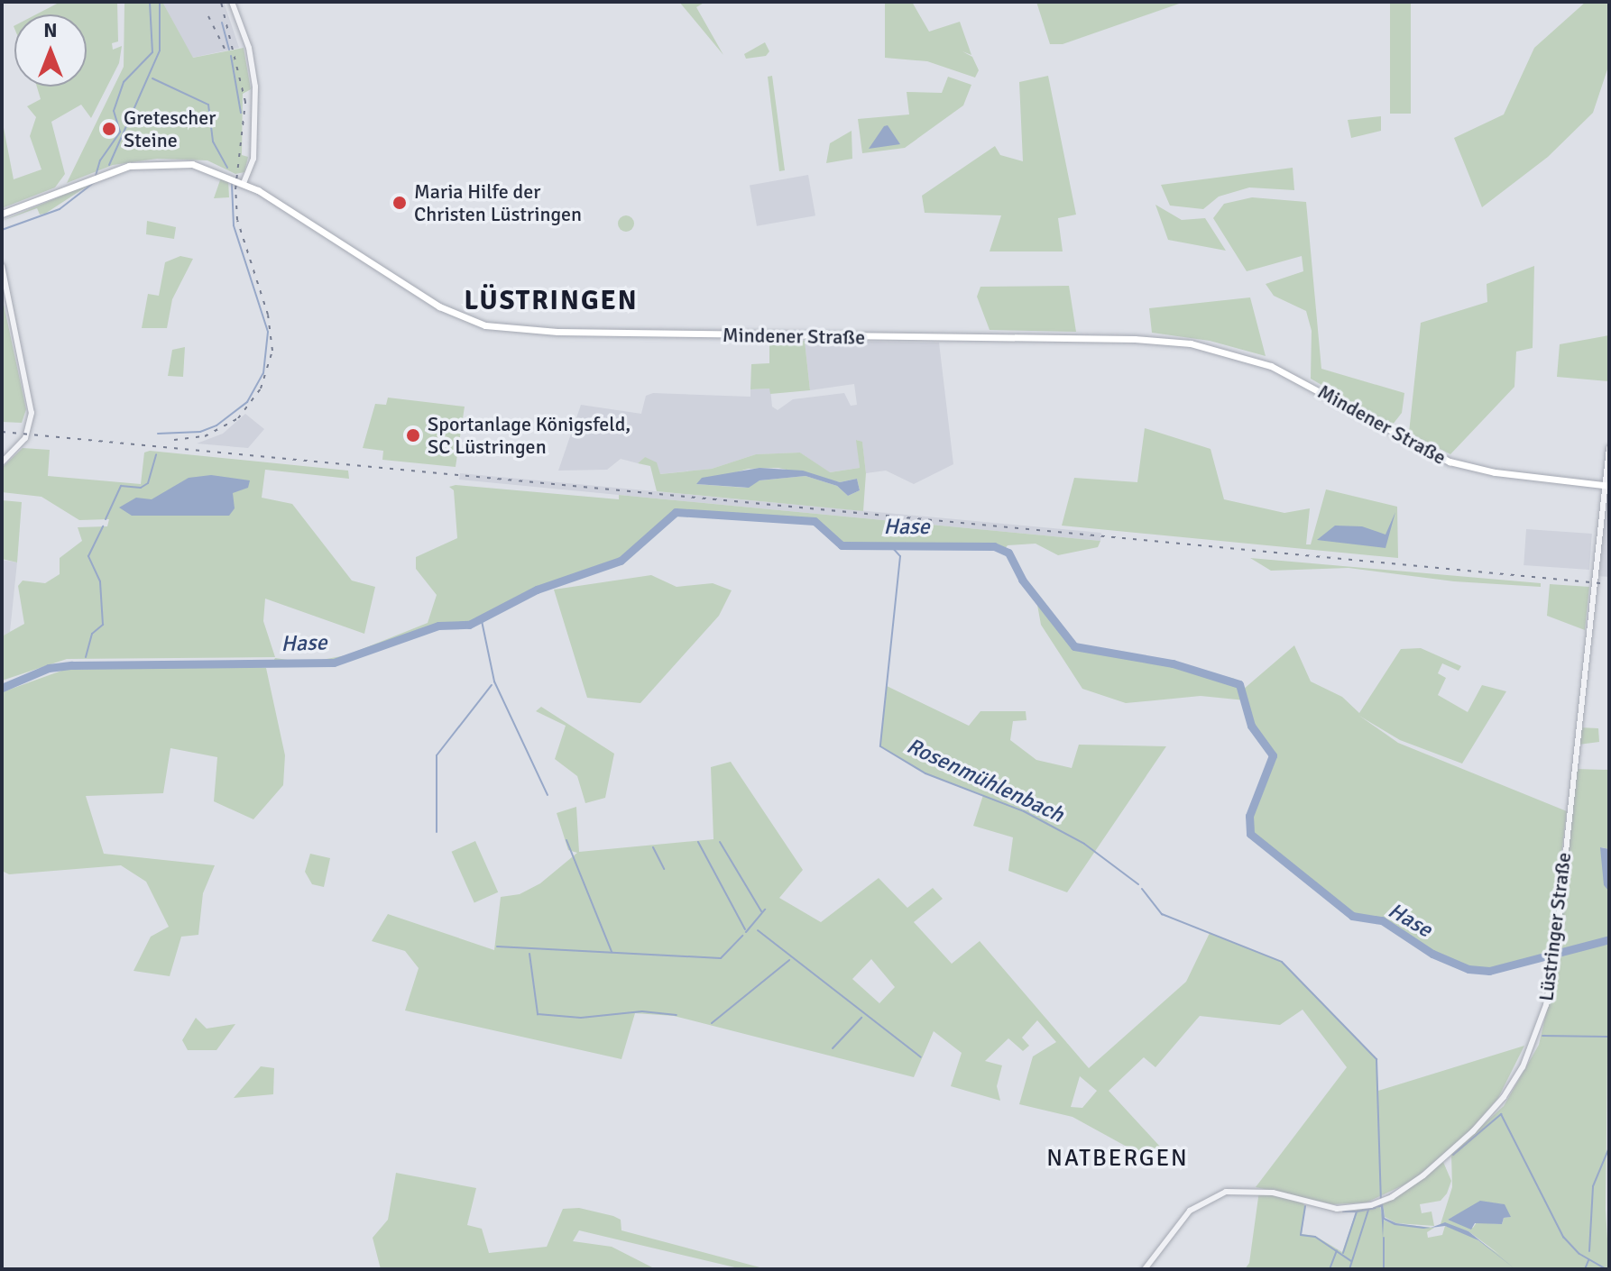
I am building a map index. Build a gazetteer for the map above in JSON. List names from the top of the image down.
{
  "streets": {
    "main road": ["Mindener Straße"],
    "street": ["Lüstringer Straße"]
  },
  "crossings": [
    ["Mindener Straße", "Lüstringer Straße"]
  ],
  "districts": ["LÜSTRINGEN", "NATBERGEN"],
  "water": ["Hase", "Rosenmühlenbach"],
  "places": ["Gretescher Steine", "Maria Hilfe der Christen Lüstringen", "Sportanlage Königsfeld, SC Lüstringen"],
  "north": "top"
}
